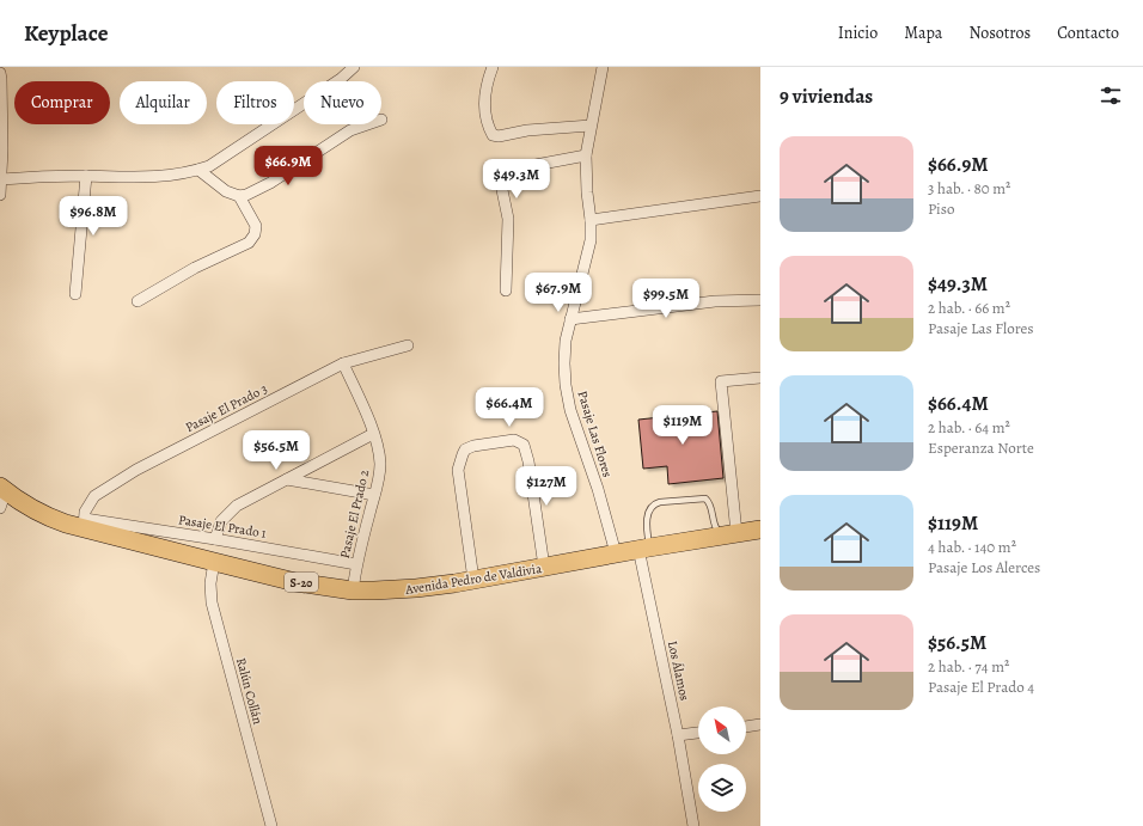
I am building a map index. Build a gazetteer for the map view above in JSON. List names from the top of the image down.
{
  "streets": {
    "main road": ["Avenida Pedro de Valdivia", "S-20"],
    "street": [
      "Pasaje El Prado 3",
      "Pasaje Las Flores",
      "Pasaje El Prado 2",
      "Pasaje El Prado 1",
      "Los Álamos",
      "Ralún Collán"
    ]
  },
  "crossings": [
    ["Pasaje El Prado 3", "Pasaje El Prado 2"],
    ["Pasaje El Prado 3", "Pasaje El Prado 1"],
    ["Pasaje El Prado 3", "Avenida Pedro de Valdivia"],
    ["Pasaje Las Flores", "Avenida Pedro de Valdivia"],
    ["Pasaje El Prado 2", "Pasaje El Prado 1"],
    ["Pasaje El Prado 2", "Avenida Pedro de Valdivia"],
    ["Pasaje El Prado 1", "Avenida Pedro de Valdivia"],
    ["Avenida Pedro de Valdivia", "Los Álamos"],
    ["Avenida Pedro de Valdivia", "Ralún Collán"]
  ],
  "north": "top left",
  "page": {
    "header": "Keyplace",
    "nav": [
      "Inicio",
      "Mapa",
      "Nosotros",
      "Contacto"
    ],
    "heading": "9 viviendas",
    "chip": [
      "Comprar",
      "Alquilar",
      "Filtros",
      "Nuevo"
    ],
    "list": [
      {
        "name": "$66.9M",
        "note": "3 hab. · 80 m² · Piso"
      },
      {
        "name": "$49.3M",
        "note": "2 hab. · 66 m² · Pasaje Las Flores"
      },
      {
        "name": "$66.4M",
        "note": "2 hab. · 64 m² · Esperanza Norte"
      },
      {
        "name": "$119M",
        "note": "4 hab. · 140 m² · Pasaje Los Alerces"
      },
      {
        "name": "$56.5M",
        "note": "2 hab. · 74 m² · Pasaje El Prado 4"
      }
    ],
    "price": [
      "$66.9M",
      "$49.3M",
      "$96.8M",
      "$67.9M",
      "$99.5M",
      "$66.4M",
      "$119M",
      "$56.5M",
      "$127M"
    ]
  }
}
